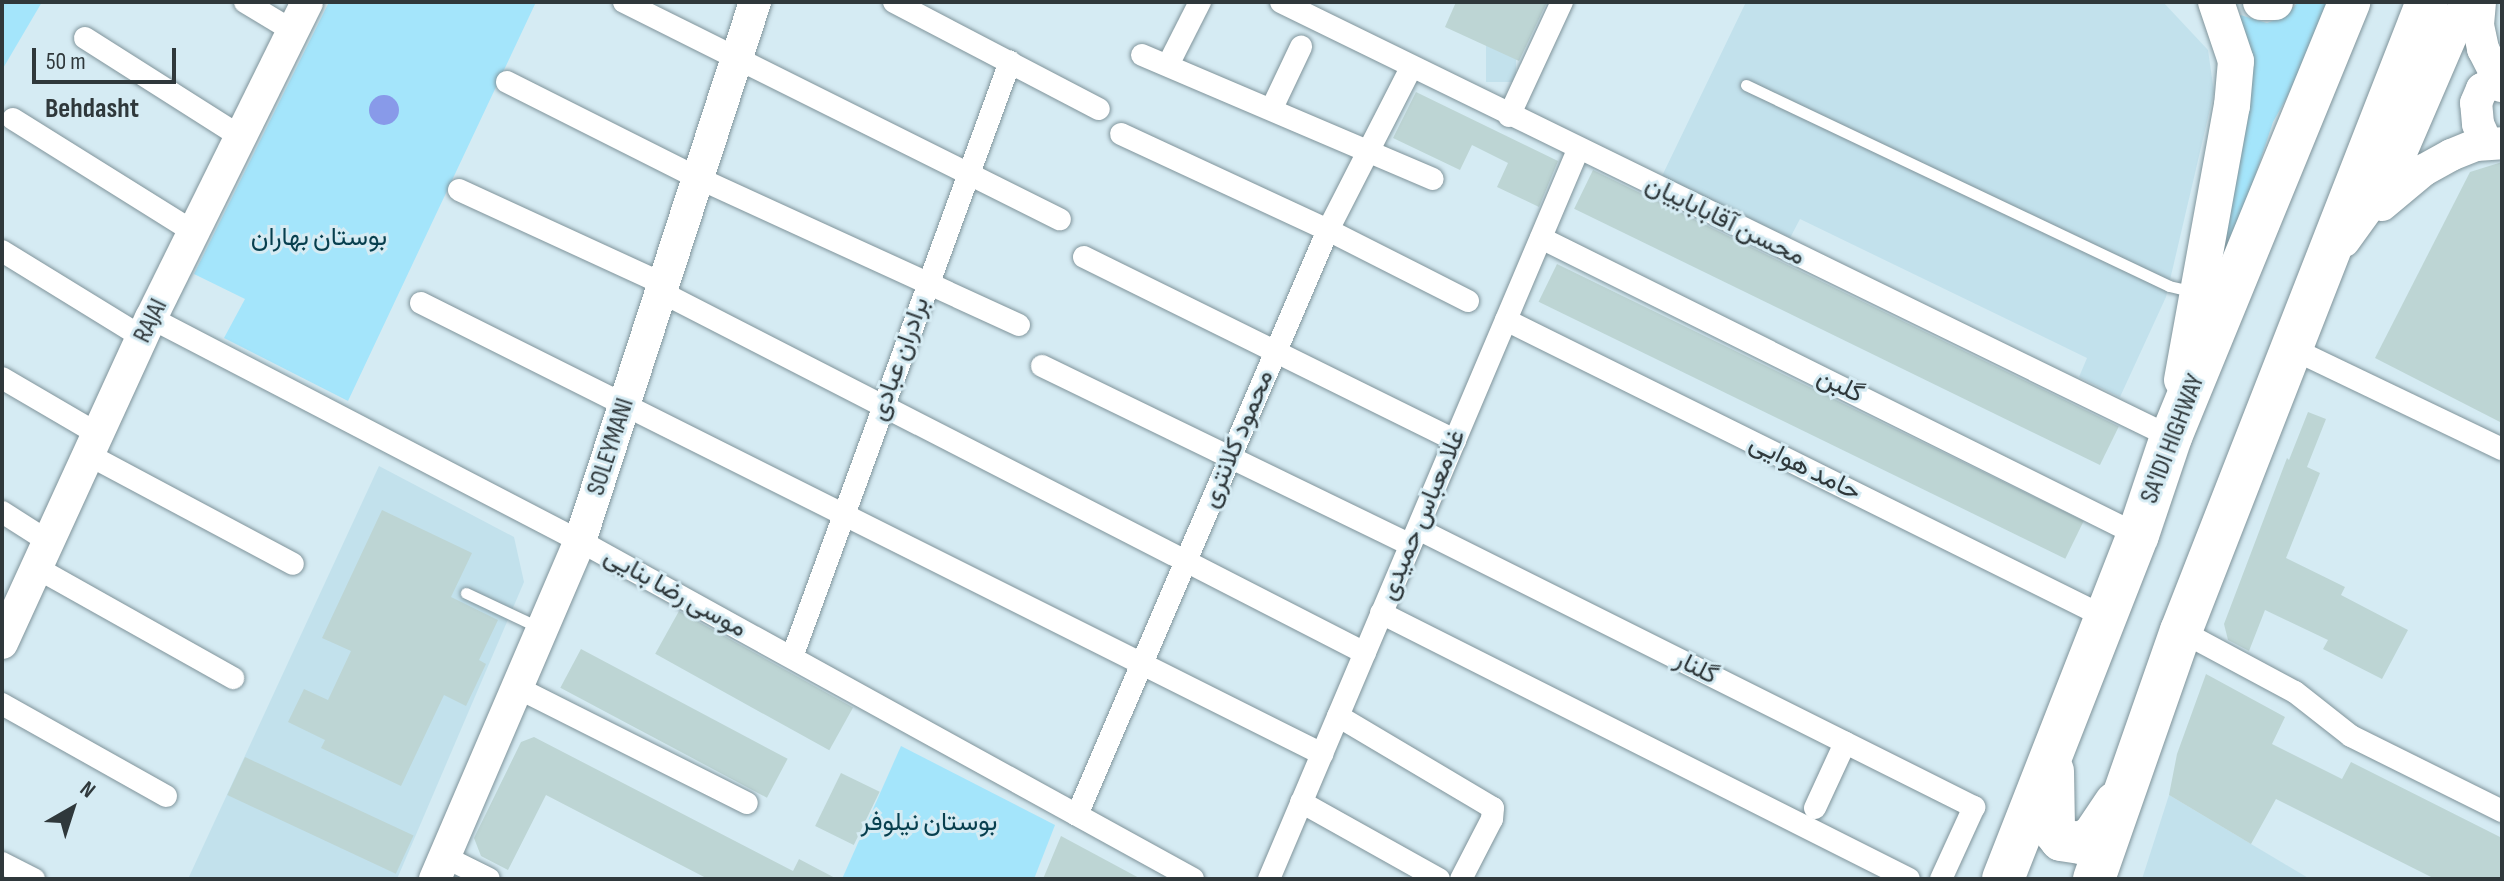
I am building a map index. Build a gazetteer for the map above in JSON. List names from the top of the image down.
{
  "streets": {
    "highway": ["SA'IDI HIGHWAY"],
    "main road": ["RAJAI", "SOLEYMANI"],
    "street": [
      "محسن آقاباباییان",
      "برادران عبادی",
      "گلبن",
      "محمود کلانتری",
      "حامد هوایی",
      "غلامعباس حمیدی",
      "موسی رضا بنایی",
      "گلنار"
    ]
  },
  "crossings": [
    ["محسن آقاباباییان", "محمود کلانتری"],
    ["محسن آقاباباییان", "SA'IDI HIGHWAY"],
    ["محسن آقاباباییان", "غلامعباس حمیدی"],
    ["RAJAI", "موسی رضا بنایی"],
    ["برادران عبادی", "موسی رضا بنایی"],
    ["گلبن", "SA'IDI HIGHWAY"],
    ["گلبن", "غلامعباس حمیدی"],
    ["محمود کلانتری", "موسی رضا بنایی"],
    ["محمود کلانتری", "گلنار"],
    ["SA'IDI HIGHWAY", "حامد هوایی"],
    ["SOLEYMANI", "موسی رضا بنایی"],
    ["حامد هوایی", "غلامعباس حمیدی"],
    ["غلامعباس حمیدی", "گلنار"]
  ],
  "districts": ["Behdasht"],
  "parks": ["بوستان بهاران", "بوستان نیلوفر"],
  "scale_bar": "50 m",
  "north": "top right"
}
